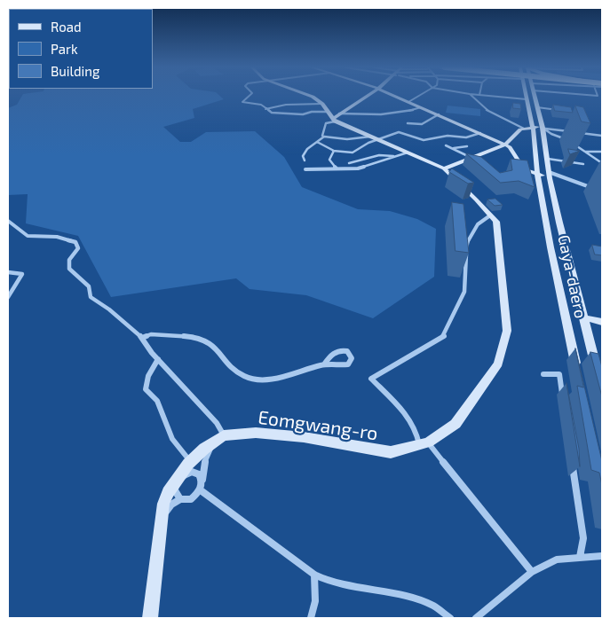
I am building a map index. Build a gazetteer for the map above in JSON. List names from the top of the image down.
{
  "streets": {
    "main road": ["Gaya-daero", "Eomgwang-ro"]
  },
  "legend": ["Road", "Park", "Building"]
}
